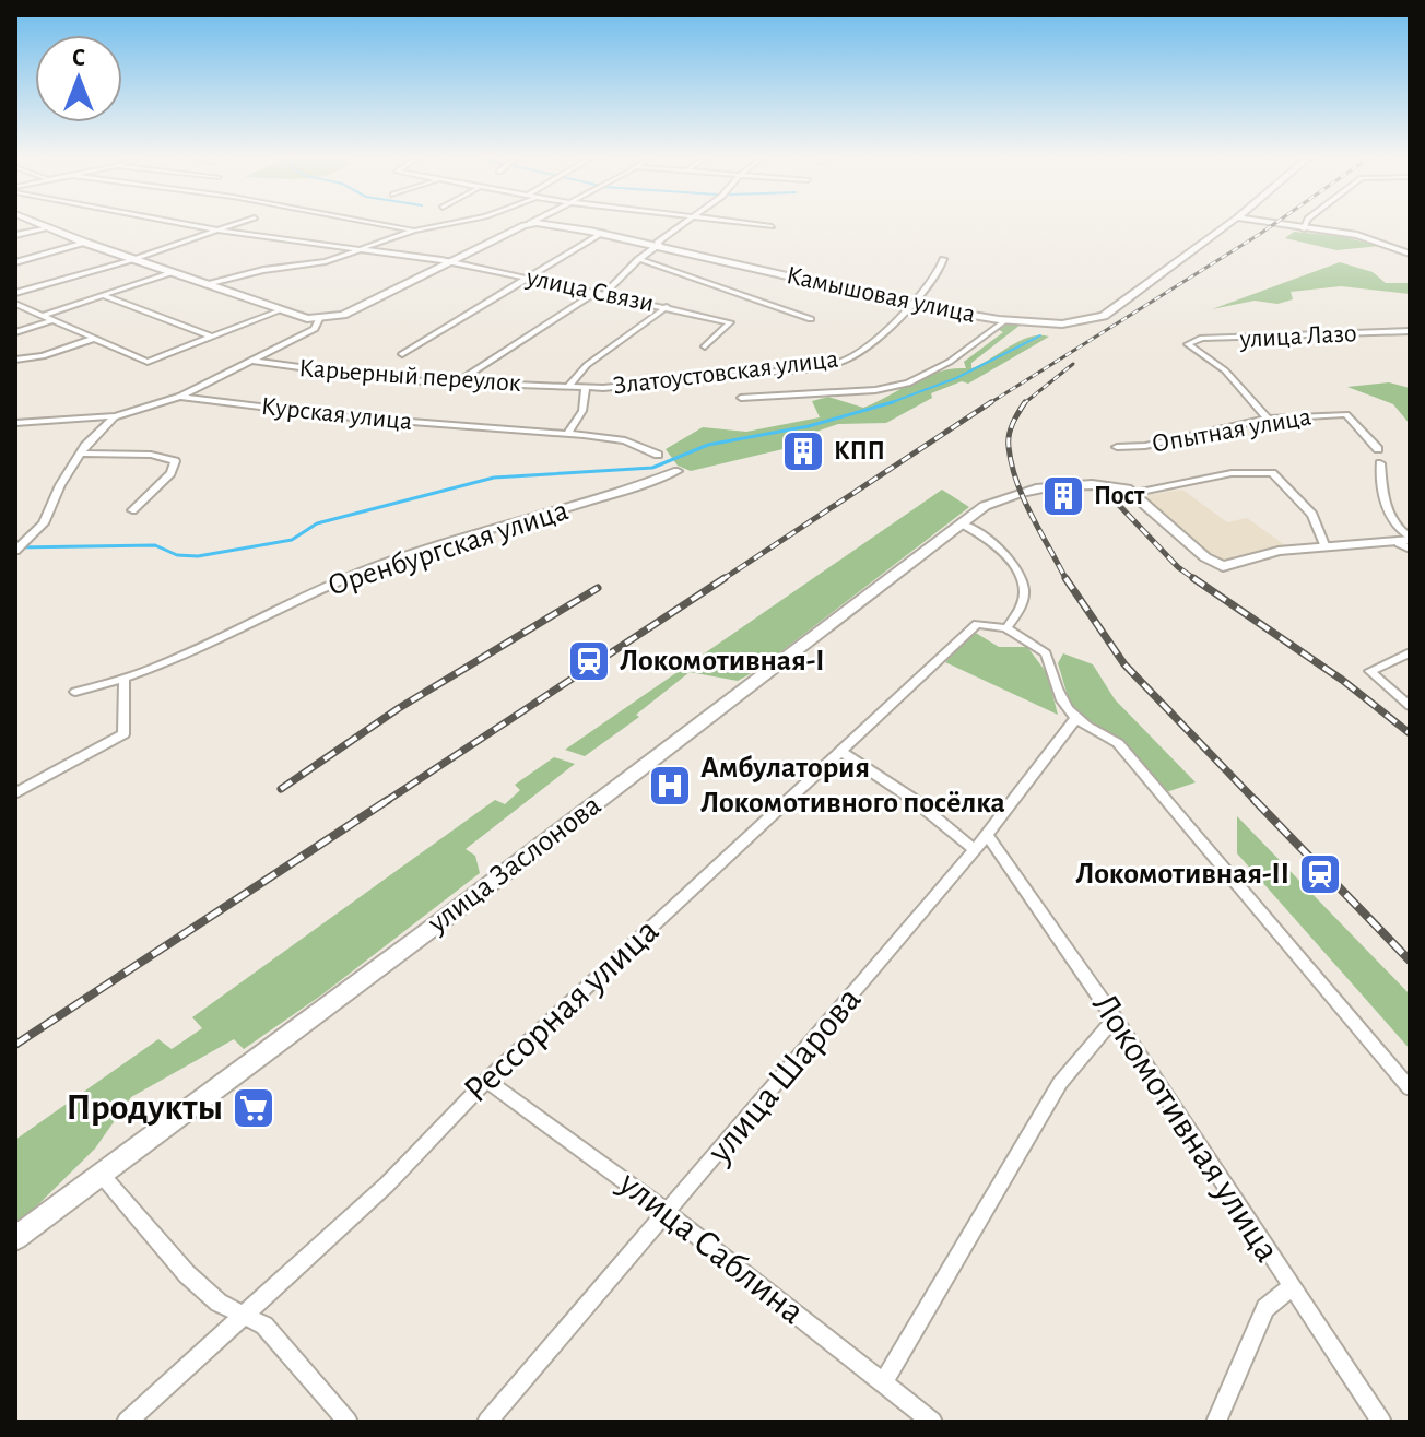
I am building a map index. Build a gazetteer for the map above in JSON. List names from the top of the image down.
{
  "streets": {
    "main road": ["Камышовая улица", "улица Заслонова"],
    "street": [
      "улица Связи",
      "улица Лазо",
      "Златоустовская улица",
      "Карьерный переулок",
      "Курская улица",
      "Опытная улица",
      "Оренбургская улица",
      "Рессорная улица",
      "улица Шарова",
      "Локомотивная улица",
      "улица Саблина"
    ]
  },
  "crossings": [
    ["Камышовая улица", "Златоустовская улица"],
    ["улица Лазо", "Опытная улица"],
    ["Златоустовская улица", "Карьерный переулок"],
    ["Рессорная улица", "улица Саблина"],
    ["улица Шарова", "Локомотивная улица"],
    ["улица Шарова", "улица Саблина"]
  ],
  "places": {
    "building": ["КПП", "Пост"],
    "station": ["Локомотивная-I", "Локомотивная-II"],
    "hospital": ["Амбулатория Локомотивного посёлка"],
    "supermarket": ["Продукты"]
  },
  "north": "top"
}
